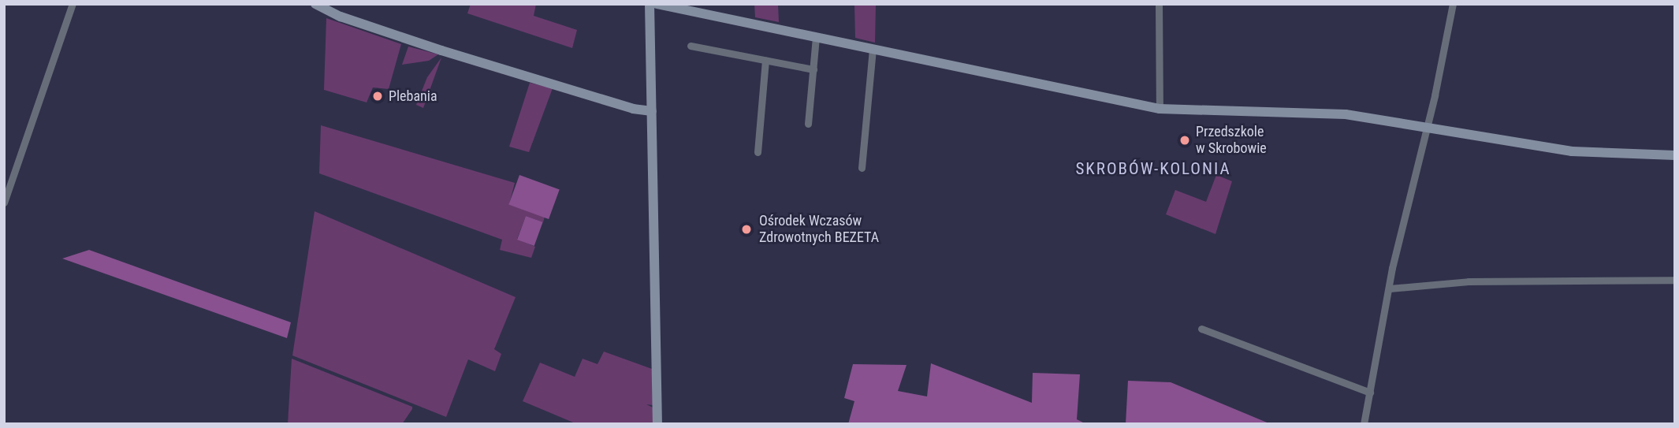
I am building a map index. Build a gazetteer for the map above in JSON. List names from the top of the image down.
{
  "districts": ["SKROBÓW-KOLONIA"],
  "places": ["Plebania", "Przedszkole w Skrobowie", "Ośrodek Wczasów Zdrowotnych BEZETA"]
}
